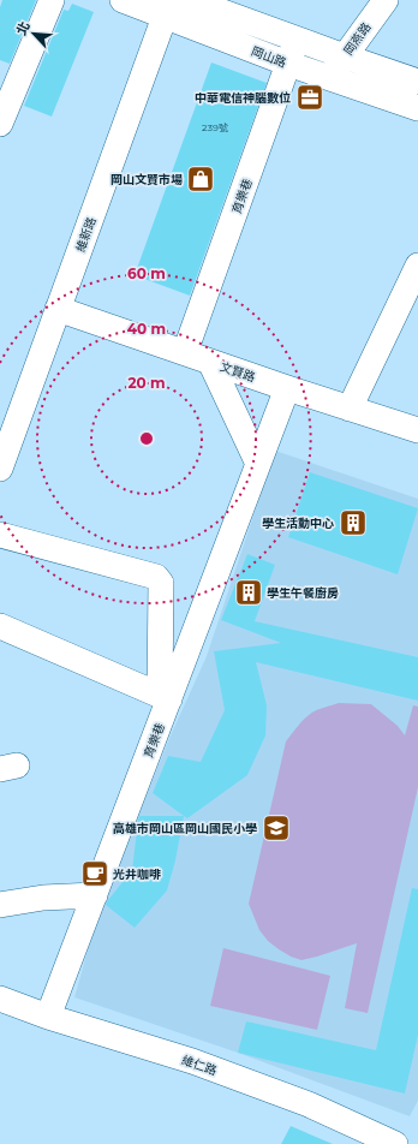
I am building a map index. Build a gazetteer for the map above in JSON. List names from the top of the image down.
{
  "streets": {
    "street": [
      "岡燕路",
      "岡山路",
      "育樂巷",
      "維新路",
      "文賢路",
      "維仁路"
    ]
  },
  "crossings": [
    ["岡燕路", "岡山路"],
    ["岡山路", "育樂巷"],
    ["岡山路", "維新路"],
    ["育樂巷", "文賢路"],
    ["育樂巷", "維仁路"],
    ["維新路", "文賢路"]
  ],
  "places": {
    "office": ["中華電信神腦數位"],
    "shop": ["岡山文賢市場"],
    "building": ["學生活動中心", "學生午餐廚房"],
    "school or university": ["高雄市岡山區岡山國民小學"],
    "cafe": ["光井咖啡"]
  },
  "house_numbers": ["239號"],
  "north": "top left",
  "rings": ["60 m", "40 m", "20 m"]
}
